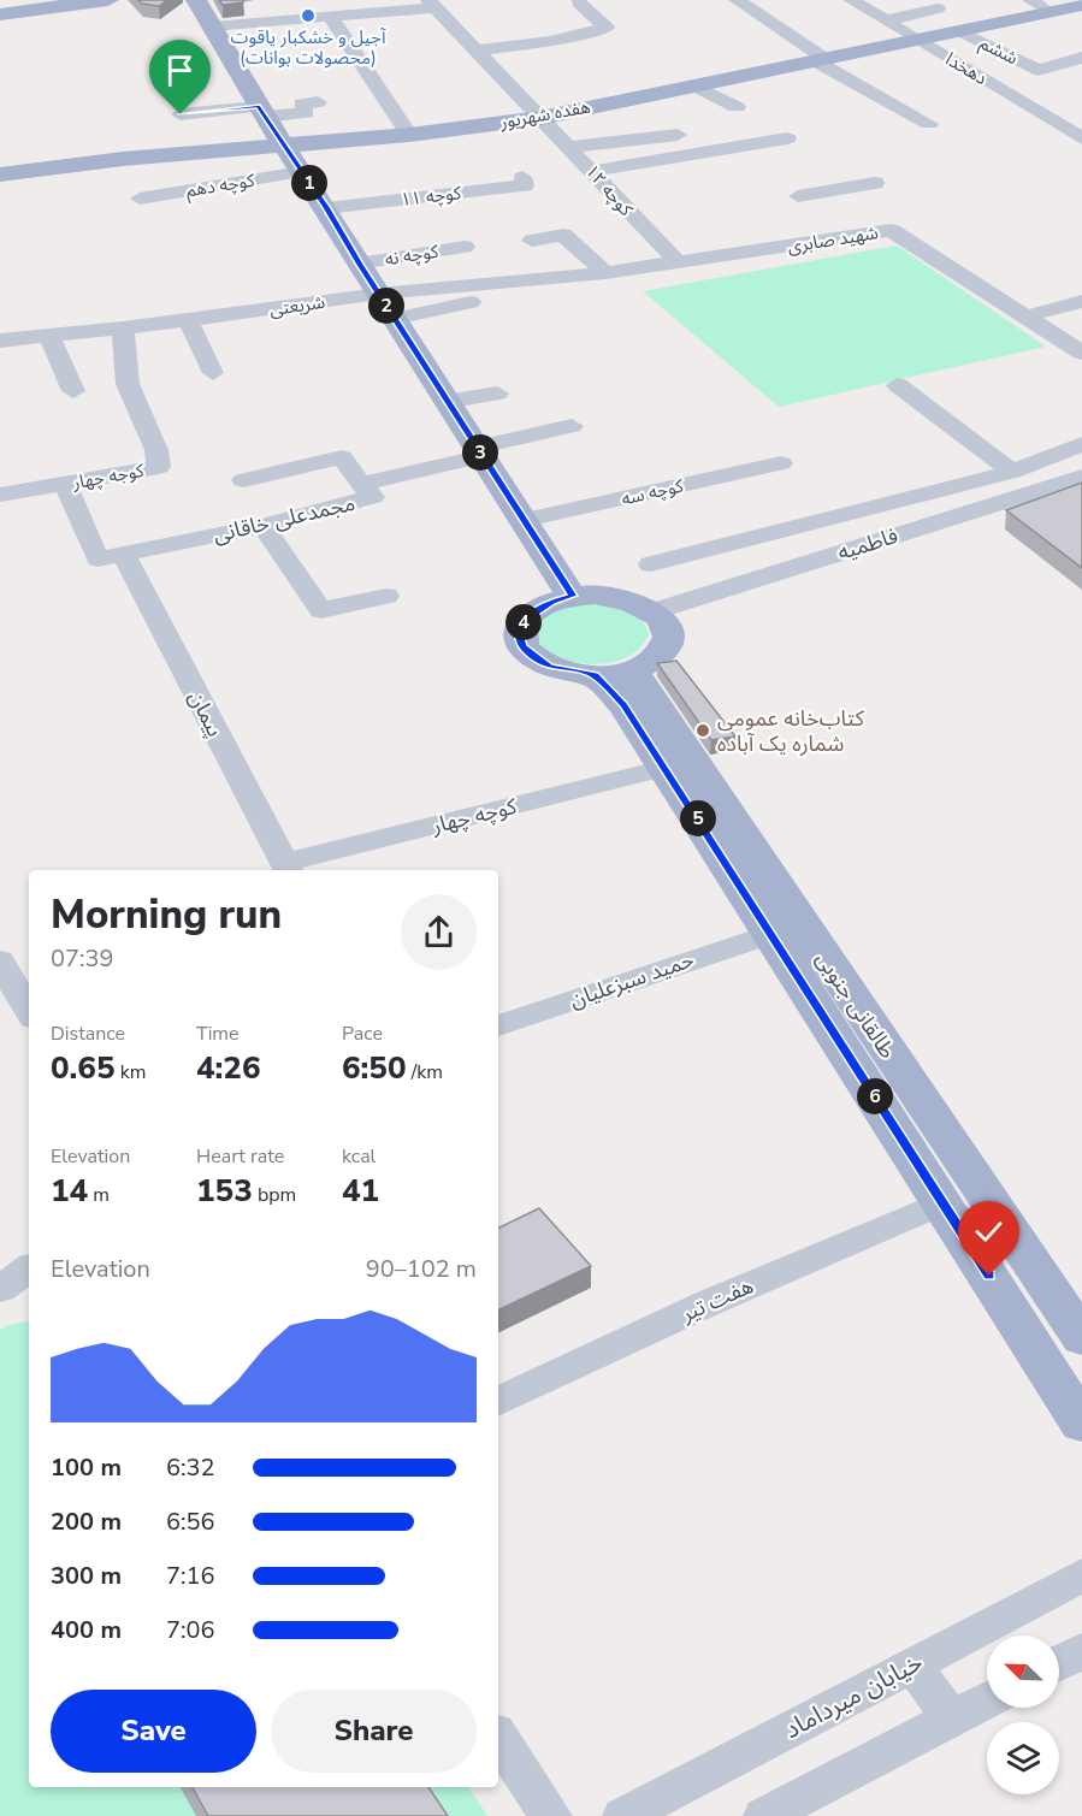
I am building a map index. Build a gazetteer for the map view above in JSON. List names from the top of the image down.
{
  "streets": {
    "main road": ["هفده شهریور", "طالقانی جنوبی"],
    "street": [
      "ششم",
      "دهخدا",
      "کوچه دهم",
      "کوچه ۱۲",
      "کوچه ۱۱",
      "شهید صابری",
      "کوچه نه",
      "شریعتی",
      "کوجه چهار",
      "کوچه سه",
      "مجمدعلی خاقانی",
      "فاطمیه",
      "پیمان",
      "کوچه چهار",
      "حمید سبزعلیان",
      "هفت تیر",
      "خیابان میرداماد"
    ]
  },
  "crossings": [
    ["ششم", "هفده شهریور"],
    ["دهخدا", "هفده شهریور"],
    ["هفده شهریور", "کوچه ۱۲"],
    ["کوچه ۱۲", "شهید صابری"],
    ["شهید صابری", "شریعتی"],
    ["شریعتی", "کوجه چهار"],
    ["کوجه چهار", "پیمان"],
    ["مجمدعلی خاقانی", "پیمان"],
    ["پیمان", "کوچه چهار"],
    ["کوچه چهار", "طالقانی جنوبی"],
    ["حمید سبزعلیان", "طالقانی جنوبی"],
    ["طالقانی جنوبی", "هفت تیر"]
  ],
  "places": ["آجیل و خشکبار یاقوت (محصولات بوانات)", "کتاب‌خانه عمومی شماره یک آباده"],
  "north": "top left",
  "page": {
    "pins": [
      "1",
      "2",
      "3",
      "4",
      "5",
      "6"
    ],
    "heading": ["Morning run", "07:39"],
    "stats": [
      ["Distance", "0.65 km"],
      ["Time", "4:26"],
      ["Pace", "6:50 /km"],
      ["Elevation", "14 m"],
      ["Heart rate", "153 bpm"],
      ["kcal", "41"]
    ],
    "chart": ["Elevation", "90–102 m"],
    "list": [
      {
        "name": "100 m",
        "note": "6:32"
      },
      {
        "name": "200 m",
        "note": "6:56"
      },
      {
        "name": "300 m",
        "note": "7:16"
      },
      {
        "name": "400 m",
        "note": "7:06"
      }
    ],
    "buttons": ["Save", "Share"]
  }
}
